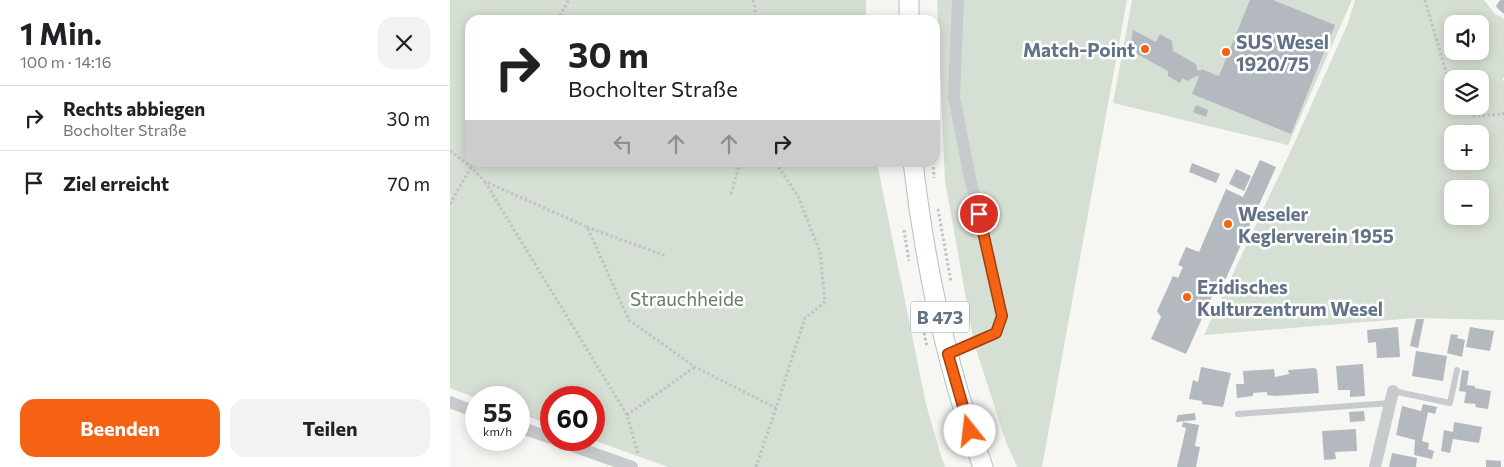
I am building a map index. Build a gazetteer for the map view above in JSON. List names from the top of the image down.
{
  "streets": {
    "main road": ["B 473"]
  },
  "parks": ["Strauchheide"],
  "places": [
    "Match-Point",
    "SUS Wesel 1920/75",
    "Weseler Keglerverein 1955",
    "Ezidisches Kulturzentrum Wesel"
  ],
  "page": {
    "heading": ["1 Min.", "100 m · 14:16"],
    "map_buttons": ["+", "−"],
    "turn": ["30 m", "Bocholter Straße"],
    "list": [
      {
        "name": "Rechts abbiegen",
        "note": "Bocholter Straße",
        "value": "30 m"
      },
      {
        "name": "Ziel erreicht",
        "value": "70 m"
      }
    ],
    "speed": "55 km/h",
    "limit": "60",
    "buttons": ["Beenden", "Teilen"]
  }
}
